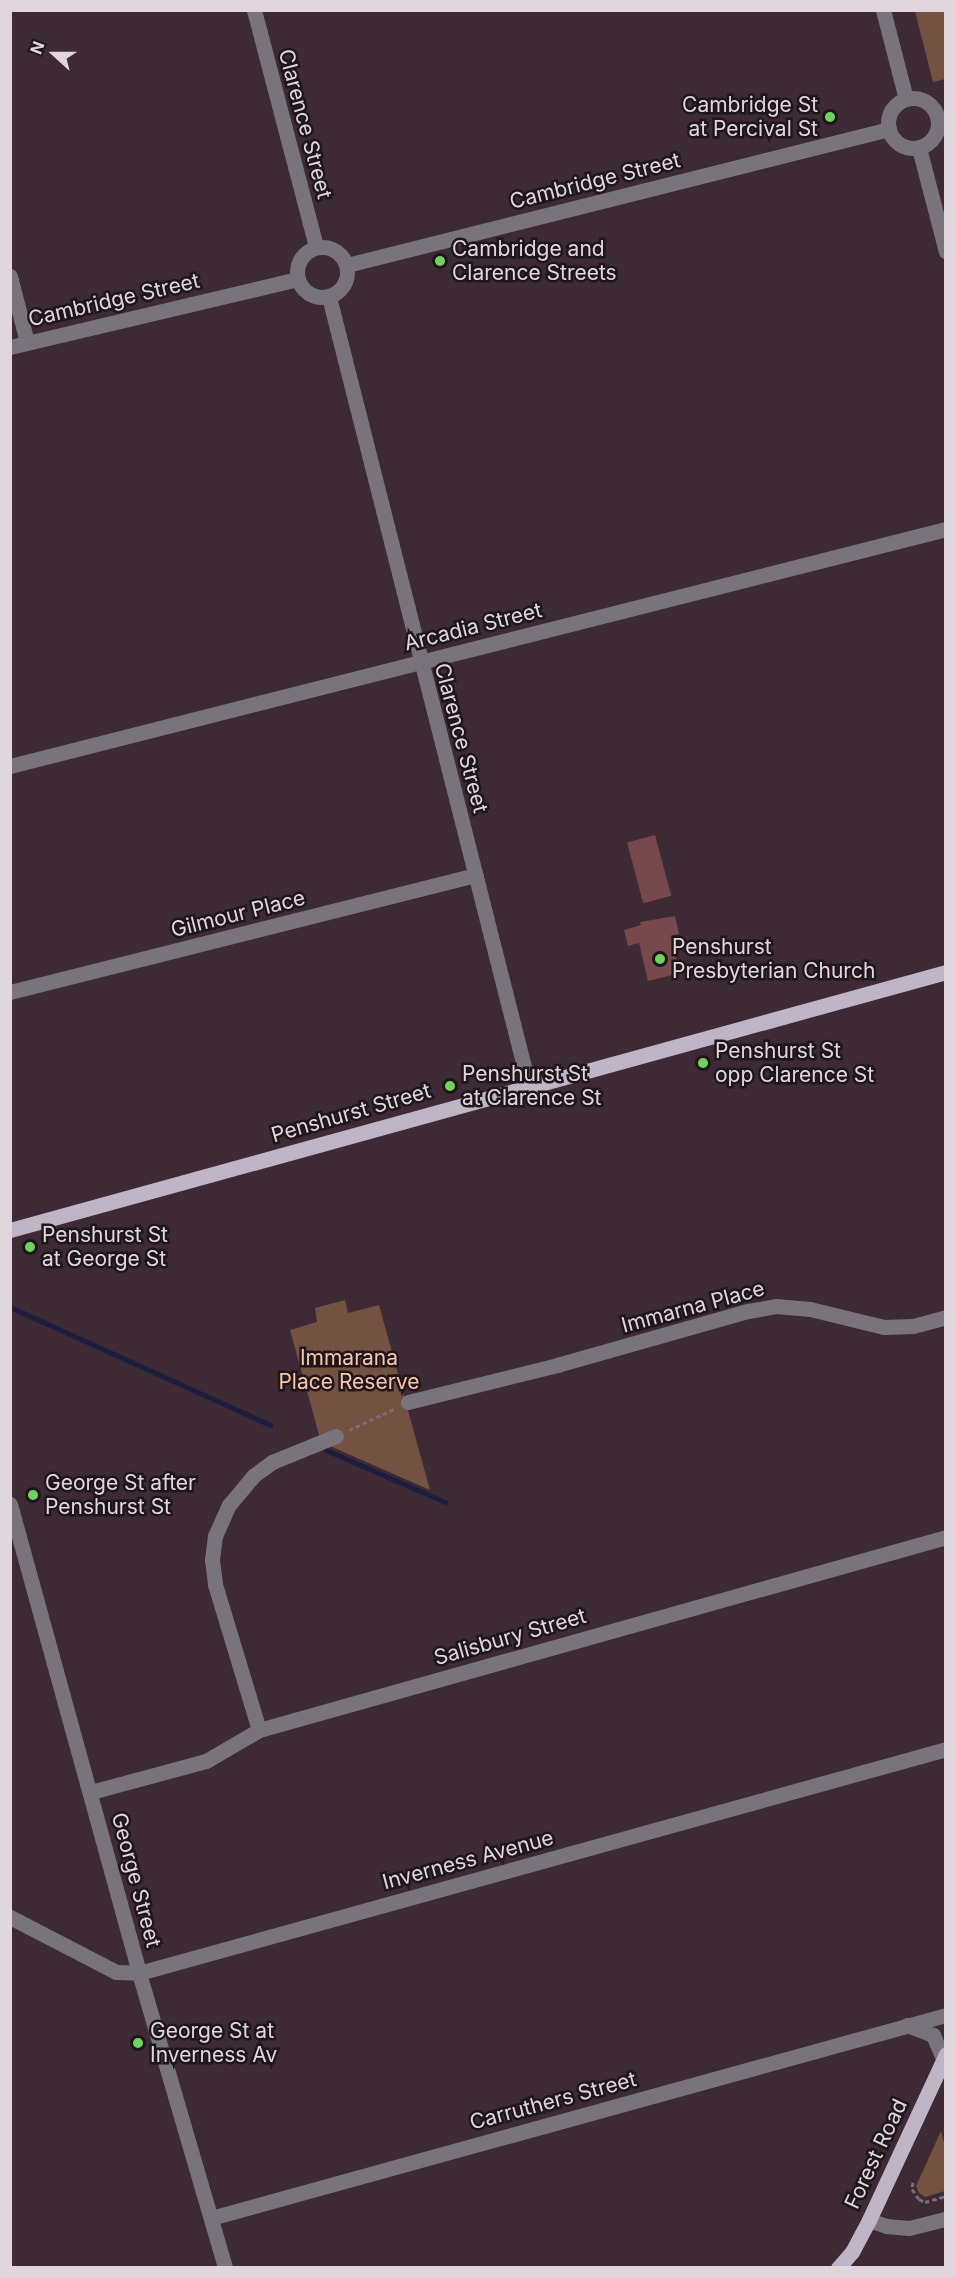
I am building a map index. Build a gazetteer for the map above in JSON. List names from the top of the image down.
{
  "streets": {
    "main road": ["Penshurst Street", "Forest Road"],
    "street": [
      "Clarence Street",
      "Cambridge Street",
      "Arcadia Street",
      "Gilmour Place",
      "Immarna Place",
      "Salisbury Street",
      "Inverness Avenue",
      "George Street",
      "Carruthers Street"
    ]
  },
  "crossings": [
    ["Clarence Street", "Cambridge Street"],
    ["Clarence Street", "Arcadia Street"],
    ["Clarence Street", "Gilmour Place"],
    ["Clarence Street", "Penshurst Street"],
    ["Salisbury Street", "George Street"],
    ["Inverness Avenue", "George Street"],
    ["George Street", "Carruthers Street"]
  ],
  "parks": ["Immarana Place Reserve"],
  "places": [
    "Cambridge St at Percival St",
    "Cambridge and Clarence Streets",
    "Penshurst Presbyterian Church",
    "Penshurst St opp Clarence St",
    "Penshurst St at Clarence St",
    "Penshurst St at George St",
    "George St after Penshurst St",
    "George St at Inverness Av"
  ],
  "north": "left"
}
